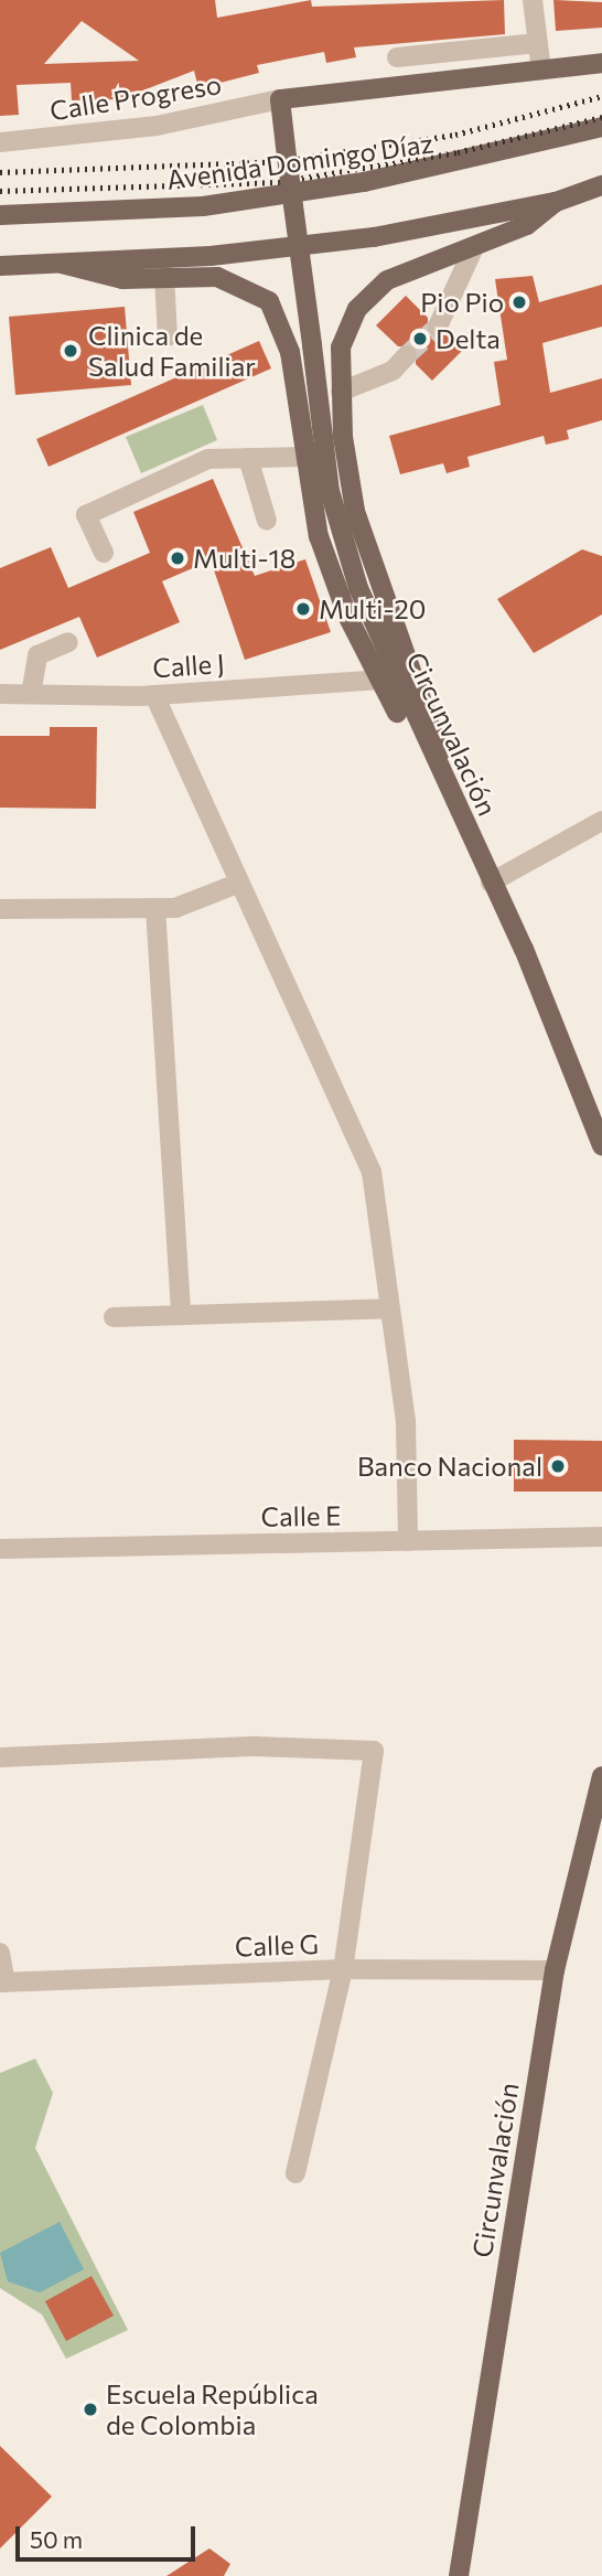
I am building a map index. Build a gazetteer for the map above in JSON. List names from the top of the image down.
{
  "streets": {
    "main road": ["Avenida Domingo Díaz", "Circunvalación"],
    "street": [
      "Calle Progreso",
      "Calle J",
      "Calle E",
      "Calle G"
    ]
  },
  "crossings": [
    ["Calle Progreso", "Circunvalación"],
    ["Circunvalación", "Calle G"]
  ],
  "places": [
    "Pio Pio",
    "Delta",
    "Clinica de Salud Familiar",
    "Multi-18",
    "Multi-20",
    "Banco Nacional",
    "Escuela República de Colombia"
  ],
  "scale_bar": "50 m"
}
